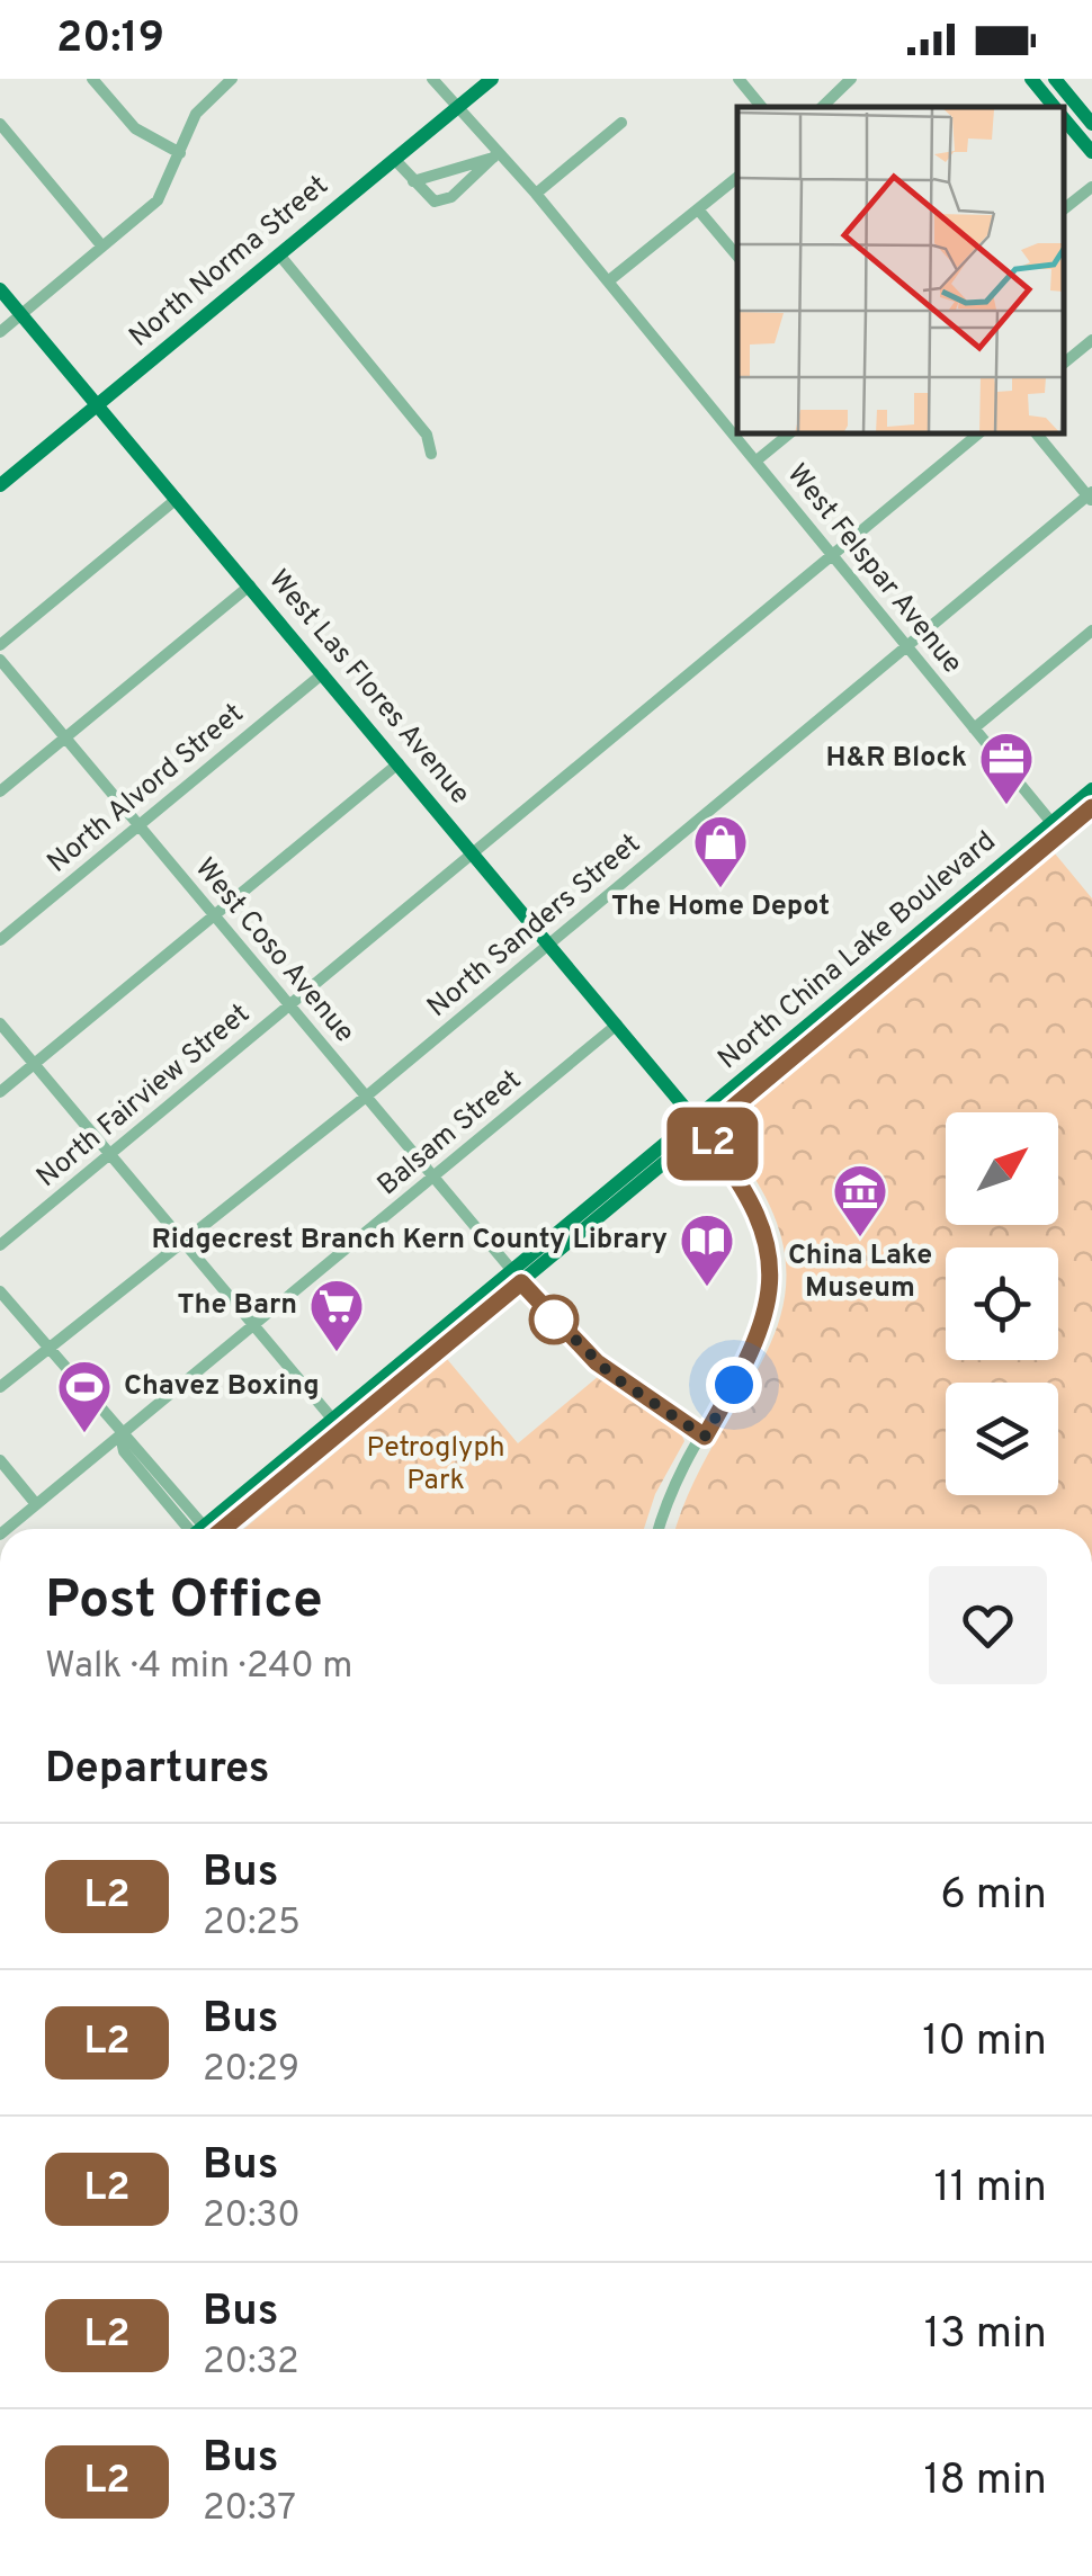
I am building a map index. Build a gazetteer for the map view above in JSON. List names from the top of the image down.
{
  "streets": {
    "main road": ["North Norma Street", "West Las Flores Avenue", "North China Lake Boulevard"],
    "street": [
      "West Felspar Avenue",
      "North Alvord Street",
      "North Sanders Street",
      "West Coso Avenue",
      "North Fairview Street",
      "Balsam Street"
    ]
  },
  "crossings": [
    ["North Norma Street", "West Felspar Avenue"],
    ["North Norma Street", "West Las Flores Avenue"],
    ["West Felspar Avenue", "North Sanders Street"],
    ["West Felspar Avenue", "North China Lake Boulevard"],
    ["West Felspar Avenue", "North Fairview Street"],
    ["West Las Flores Avenue", "North Alvord Street"],
    ["West Las Flores Avenue", "North Sanders Street"],
    ["West Las Flores Avenue", "North China Lake Boulevard"],
    ["West Las Flores Avenue", "North Fairview Street"],
    ["West Las Flores Avenue", "Balsam Street"],
    ["North Alvord Street", "West Coso Avenue"],
    ["North Sanders Street", "West Coso Avenue"],
    ["West Coso Avenue", "North China Lake Boulevard"],
    ["West Coso Avenue", "North Fairview Street"],
    ["West Coso Avenue", "Balsam Street"]
  ],
  "parks": ["Petroglyph Park"],
  "places": {
    "office": ["H&R Block"],
    "shop": ["The Home Depot"],
    "museum": ["China Lake Museum"],
    "library": ["Ridgecrest Branch Kern County Library"],
    "supermarket": ["The Barn"],
    "sports": ["Chavez Boxing"]
  },
  "lines": ["bus line L2"],
  "north": "top right",
  "page": {
    "status": "20:19",
    "on_map": "L2",
    "heading": [
      ["Post Office", "Walk · 4 min · 240 m"],
      "Departures"
    ],
    "list": [
      {
        "mark": "L2",
        "name": "Bus",
        "note": "20:25",
        "value": "6 min"
      },
      {
        "mark": "L2",
        "name": "Bus",
        "note": "20:29",
        "value": "10 min"
      },
      {
        "mark": "L2",
        "name": "Bus",
        "note": "20:30",
        "value": "11 min"
      },
      {
        "mark": "L2",
        "name": "Bus",
        "note": "20:32",
        "value": "13 min"
      },
      {
        "mark": "L2",
        "name": "Bus",
        "note": "20:37",
        "value": "18 min"
      }
    ]
  }
}
